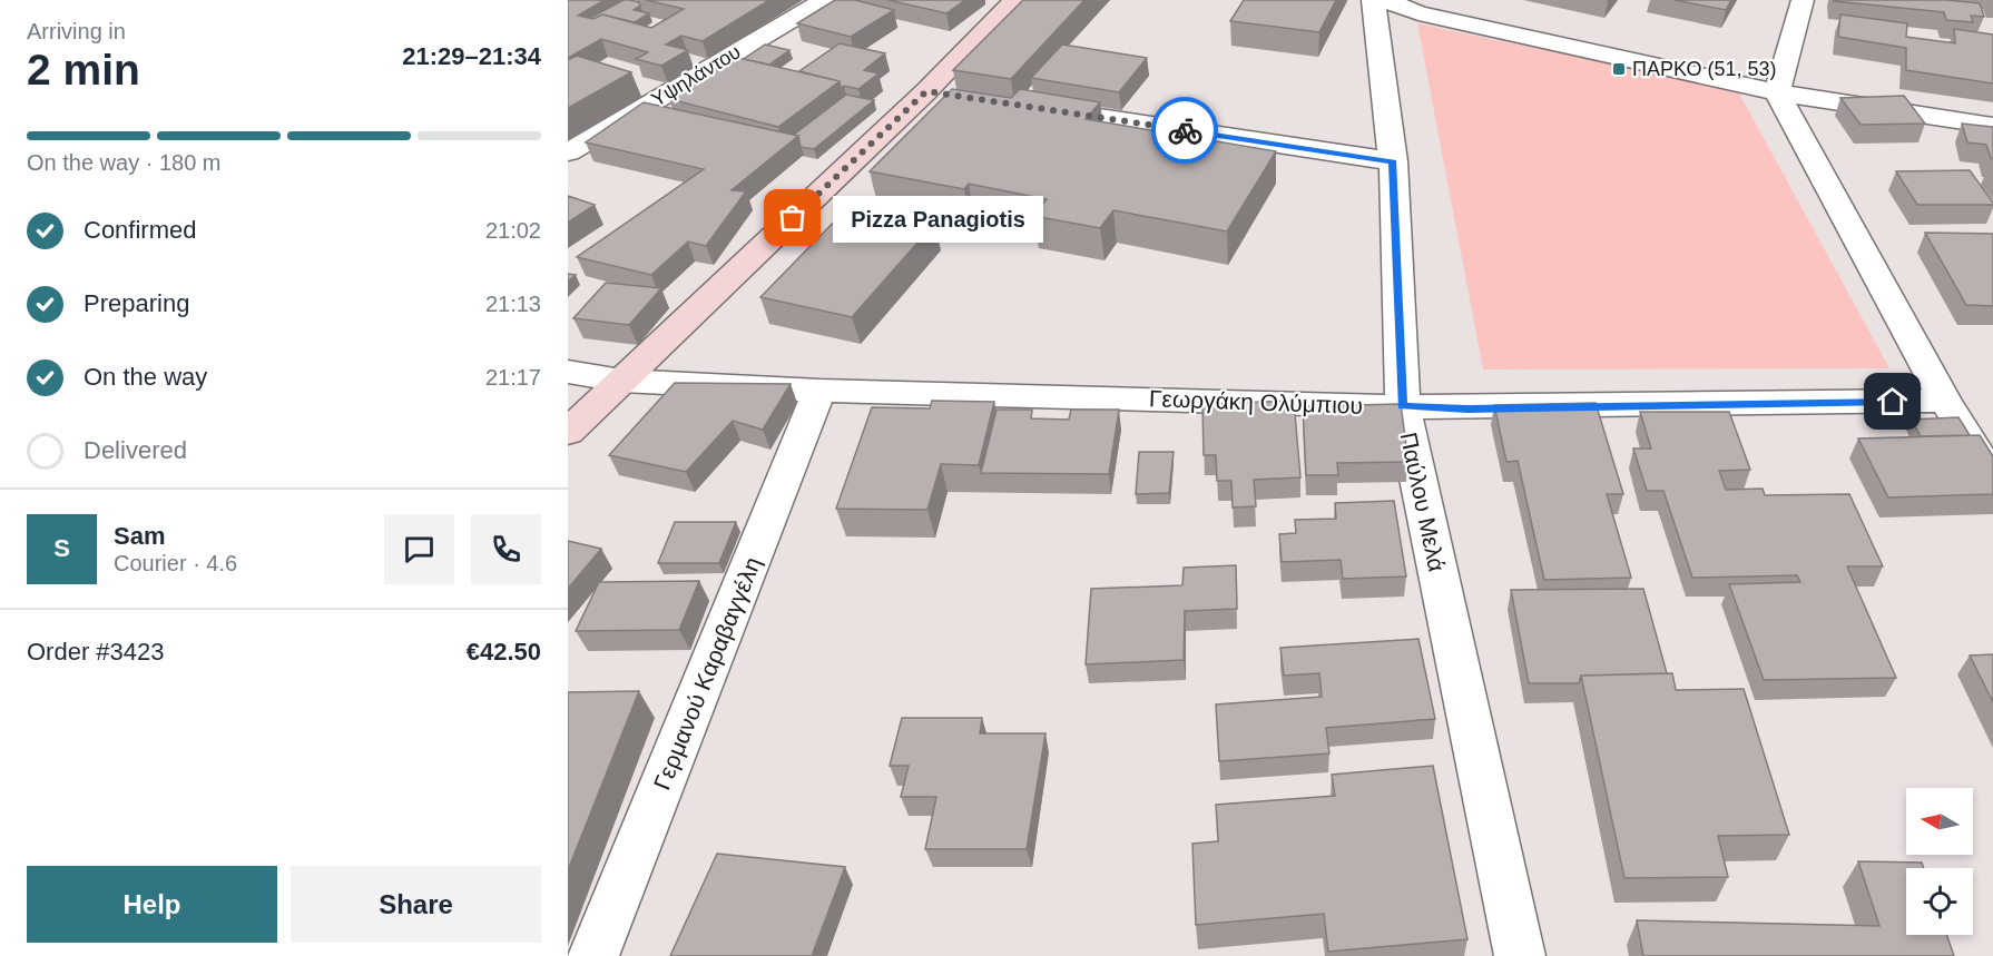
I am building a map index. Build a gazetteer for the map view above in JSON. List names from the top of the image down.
{
  "streets": {
    "street": [
      "Υψηλάντου",
      "Γεωργάκη Ολύμπιου",
      "Παύλου Μελά",
      "Γερμανού Καραβαγγέλη"
    ]
  },
  "crossings": [
    ["Γεωργάκη Ολύμπιου", "Παύλου Μελά"],
    ["Γεωργάκη Ολύμπιου", "Γερμανού Καραβαγγέλη"]
  ],
  "places": {
    "transit": ["ΠΑΡΚΟ (51, 53)"],
    "other": ["Pizza Panagiotis"]
  },
  "north": "left",
  "page": {
    "heading": ["2 min", "Arriving in", "21:29–21:34"],
    "panel": [
      "Sam",
      "Courier · 4.6",
      "Order #3423",
      "€42.50"
    ],
    "bar": "On the way · 180 m",
    "list": [
      ["Confirmed", "21:02"],
      ["Preparing", "21:13"],
      ["On the way", "21:17"],
      "Delivered"
    ],
    "bubble": "Pizza Panagiotis",
    "round": "S",
    "buttons": ["Help", "Share"]
  }
}
